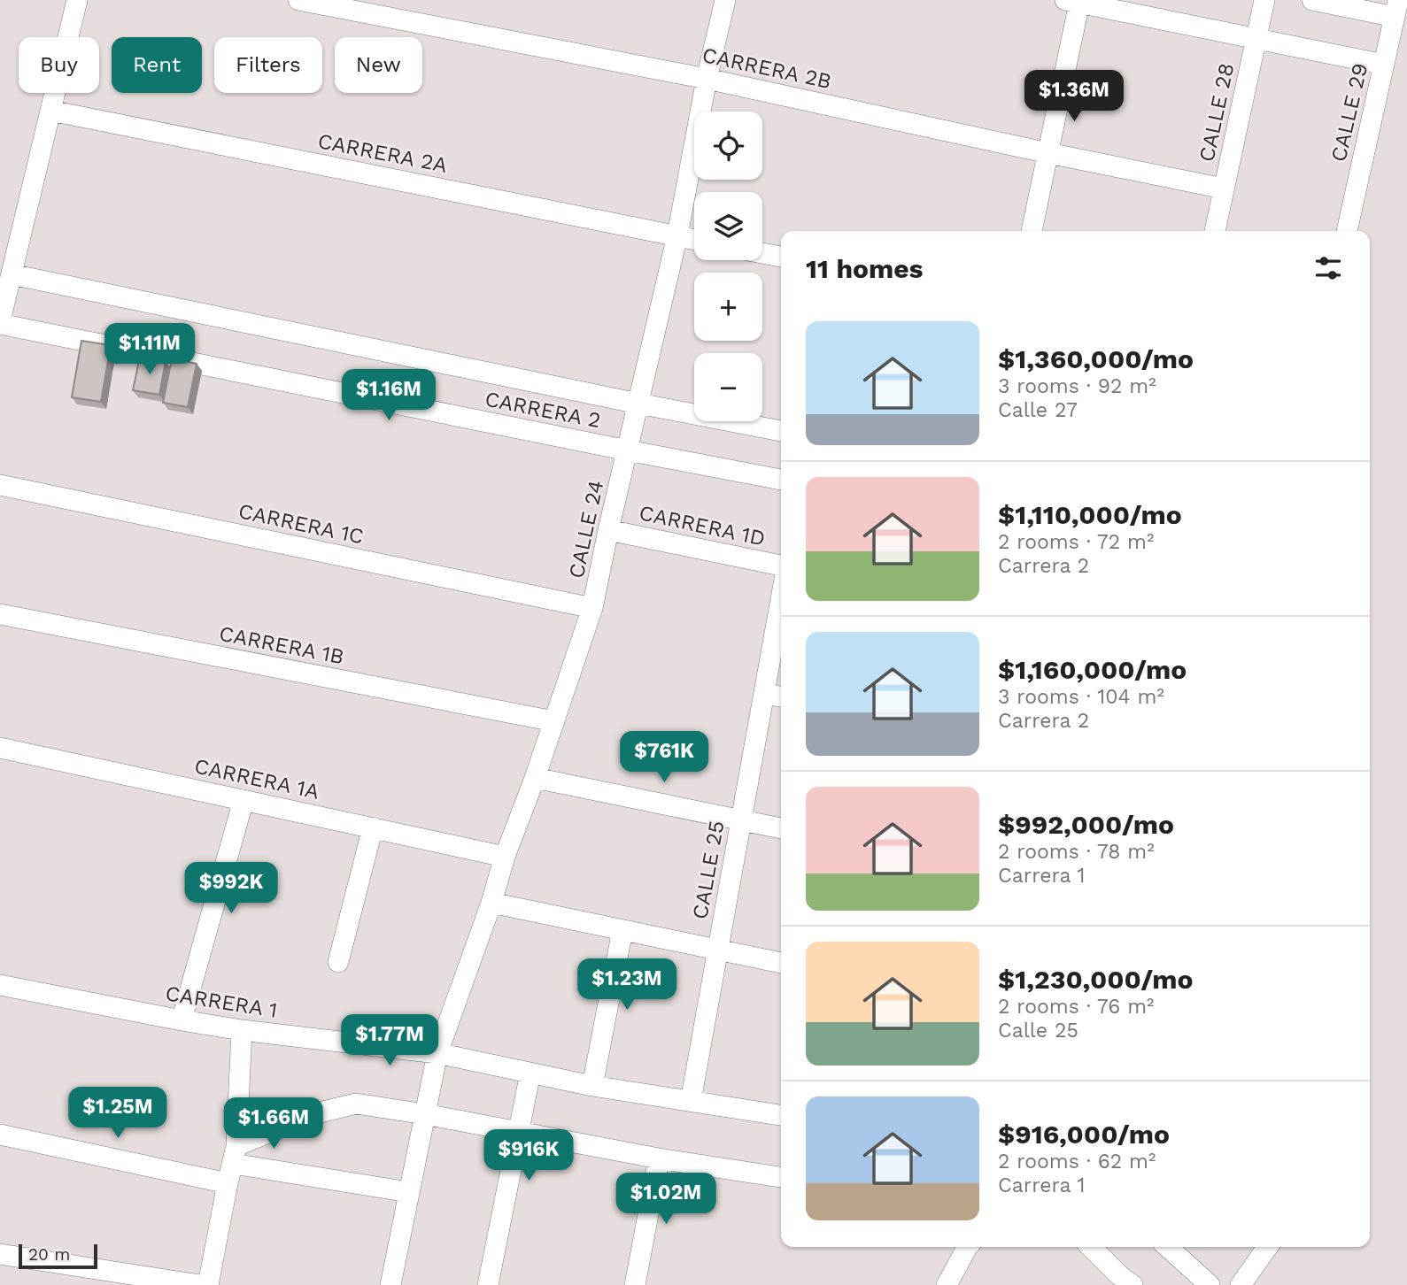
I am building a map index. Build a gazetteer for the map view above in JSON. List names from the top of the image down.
{
  "streets": {
    "street": [
      "CARRERA 2B",
      "CALLE 28",
      "CALLE 29",
      "CARRERA 2A",
      "CARRERA 2",
      "CARRERA 1C",
      "CARRERA 1D",
      "CALLE 24",
      "CARRERA 1B",
      "CARRERA 1A",
      "CALLE 25",
      "CARRERA 1"
    ]
  },
  "crossings": [
    ["CARRERA 2B", "CALLE 28"],
    ["CARRERA 2B", "CALLE 24"],
    ["CARRERA 2A", "CALLE 24"],
    ["CARRERA 2", "CALLE 24"],
    ["CARRERA 1C", "CALLE 24"],
    ["CARRERA 1D", "CALLE 24"],
    ["CALLE 24", "CARRERA 1B"],
    ["CALLE 24", "CARRERA 1A"],
    ["CALLE 24", "CARRERA 1"],
    ["CALLE 25", "CARRERA 1"]
  ],
  "scale_bar": "20 m",
  "page": {
    "chip": [
      "Buy",
      "Rent",
      "Filters",
      "New"
    ],
    "price": [
      "$1.36M",
      "$1.11M",
      "$1.16M",
      "$761K",
      "$992K",
      "$1.23M",
      "$1.77M",
      "$1.25M",
      "$1.66M",
      "$916K",
      "$1.02M"
    ],
    "map_buttons": ["+", "−"],
    "heading": "11 homes",
    "list": [
      {
        "name": "$1,360,000/mo",
        "note": "3 rooms · 92 m² · Calle 27"
      },
      {
        "name": "$1,110,000/mo",
        "note": "2 rooms · 72 m² · Carrera 2"
      },
      {
        "name": "$1,160,000/mo",
        "note": "3 rooms · 104 m² · Carrera 2"
      },
      {
        "name": "$992,000/mo",
        "note": "2 rooms · 78 m² · Carrera 1"
      },
      {
        "name": "$1,230,000/mo",
        "note": "2 rooms · 76 m² · Calle 25"
      },
      {
        "name": "$916,000/mo",
        "note": "2 rooms · 62 m² · Carrera 1"
      }
    ],
    "scale": "20 m"
  }
}
